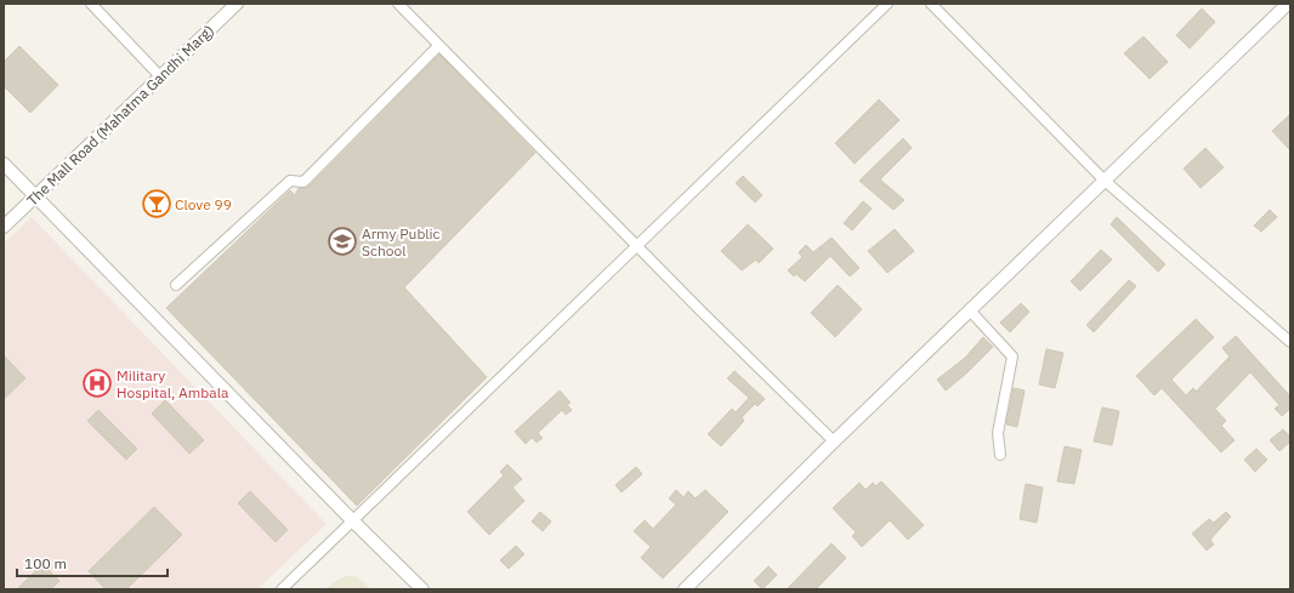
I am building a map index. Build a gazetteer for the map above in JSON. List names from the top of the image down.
{
  "streets": {
    "street": ["The Mall Road (Mahatma Gandhi Marg)"]
  },
  "places": {
    "bar": ["Clove 99"],
    "school or university": ["Army Public School"],
    "hospital": ["Military Hospital, Ambala"]
  },
  "scale_bar": "100 m"
}
